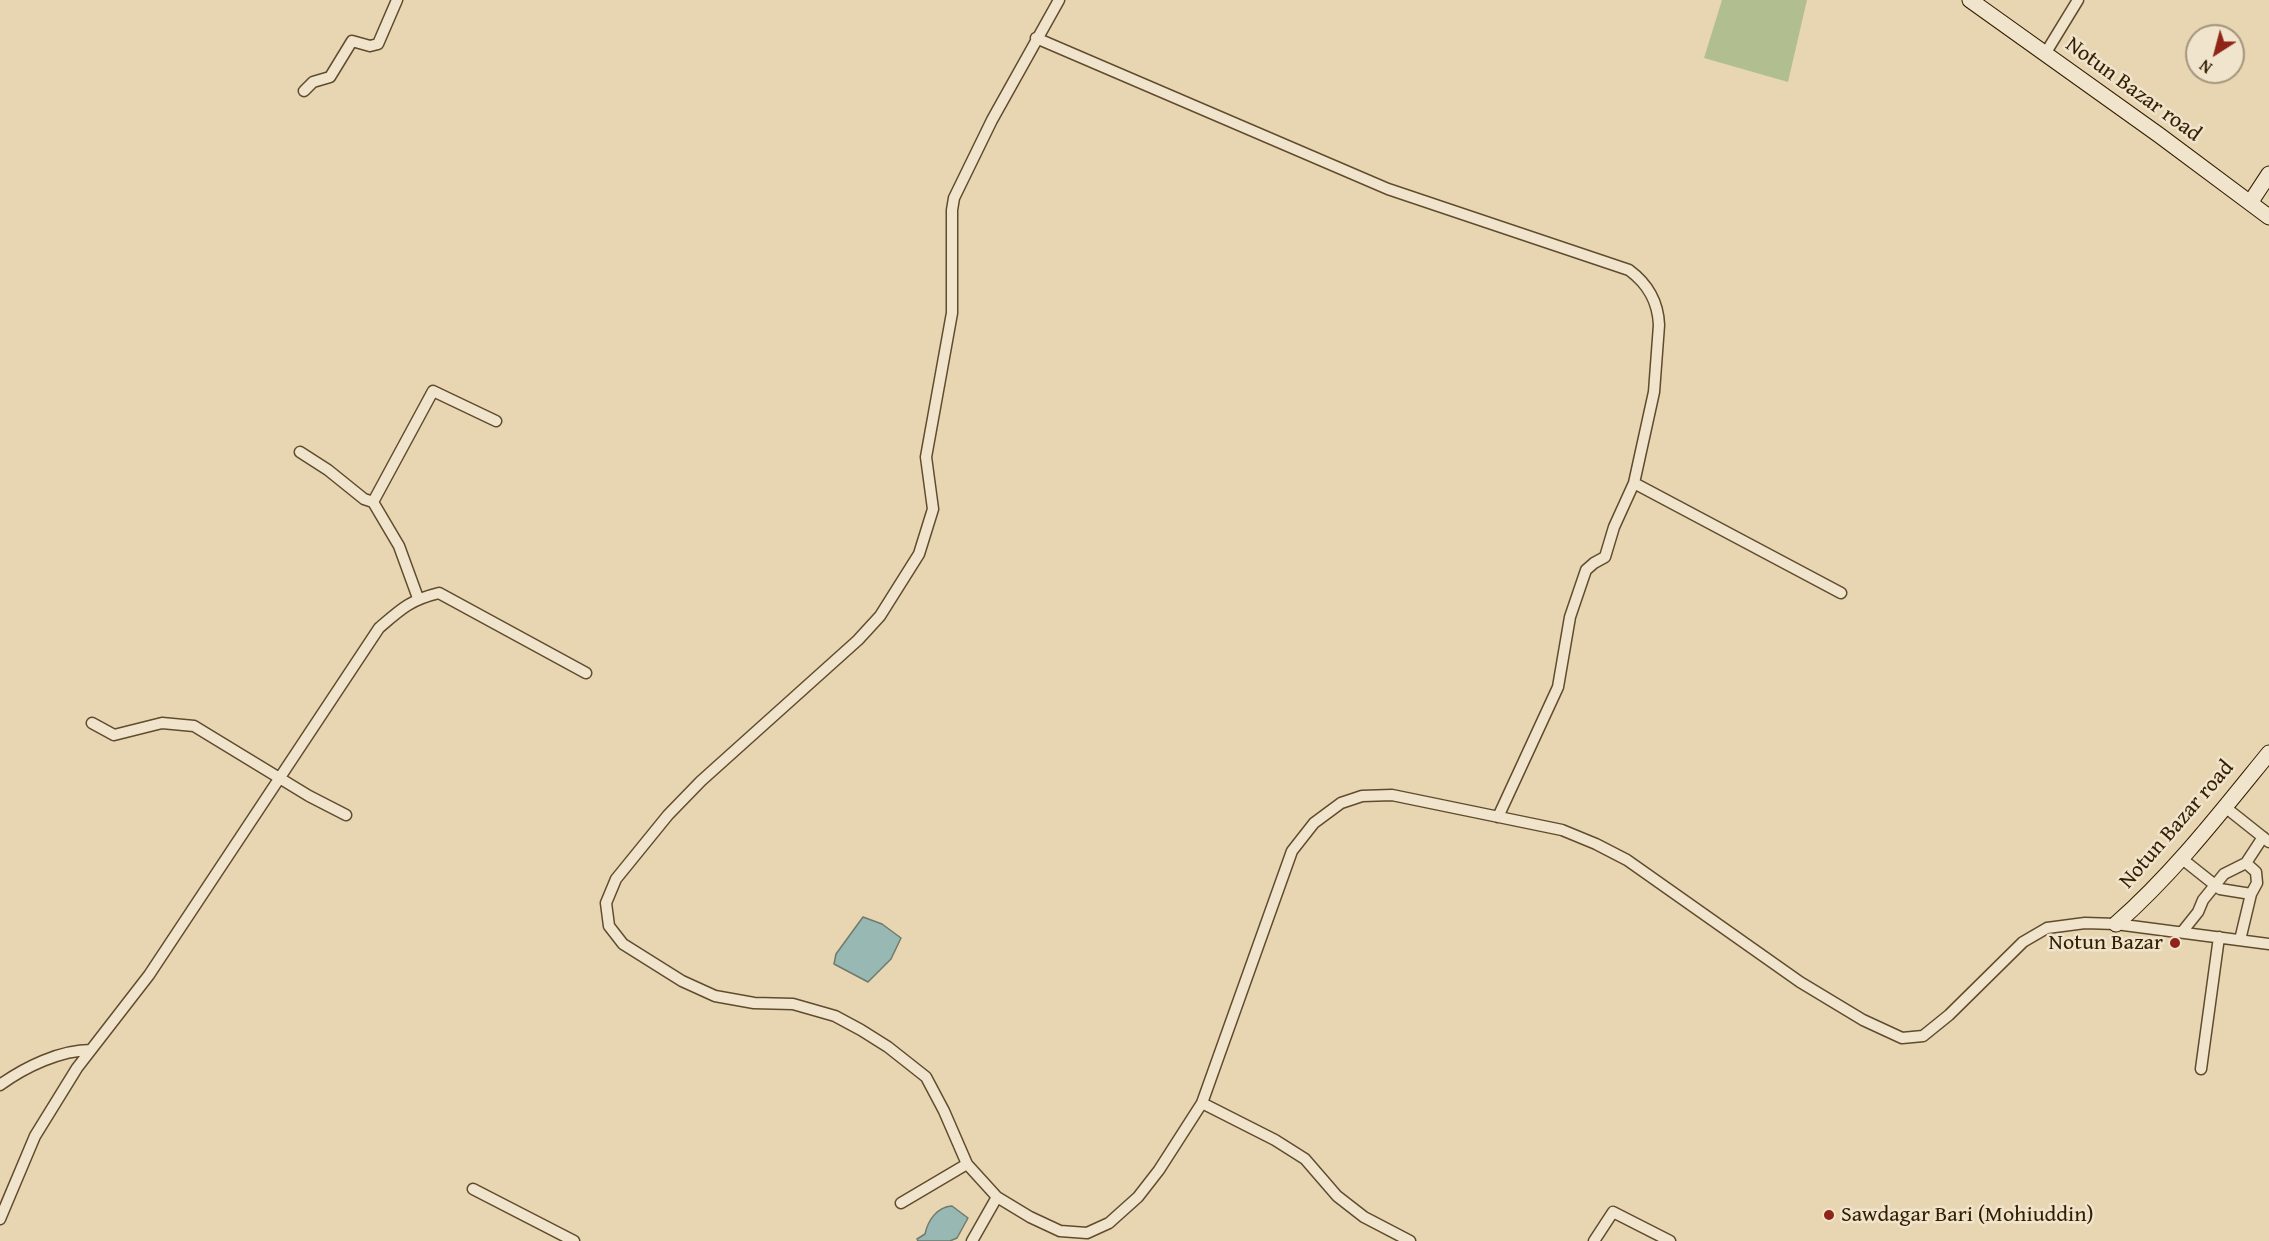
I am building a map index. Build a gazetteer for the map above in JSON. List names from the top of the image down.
{
  "streets": {
    "street": ["Notun Bazar road"]
  },
  "places": ["Notun Bazar", "Sawdagar Bari (Mohiuddin)"],
  "north": "bottom left"
}
